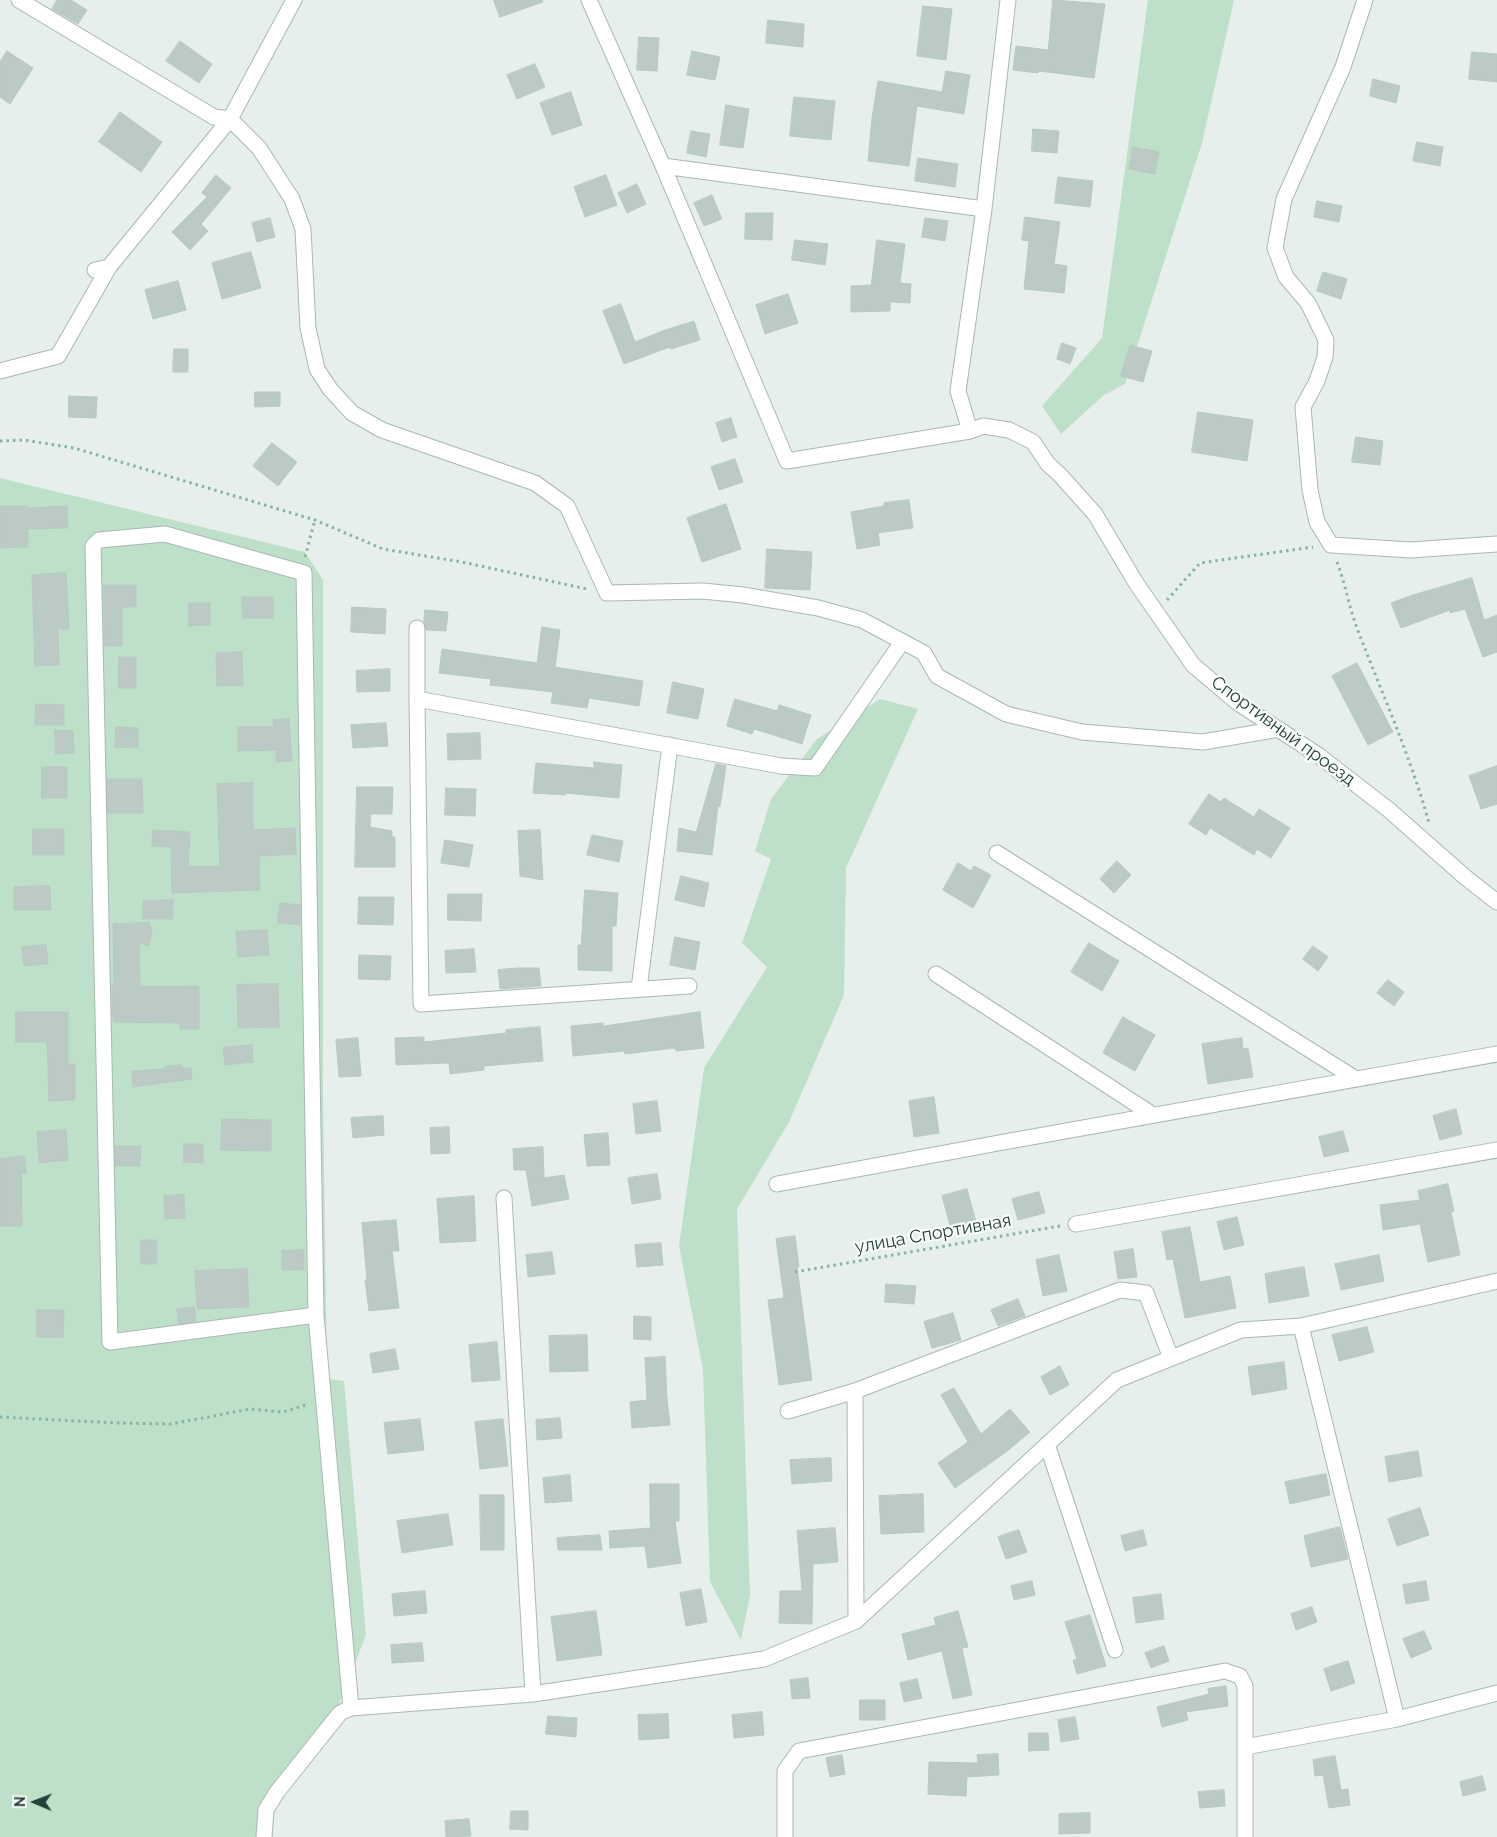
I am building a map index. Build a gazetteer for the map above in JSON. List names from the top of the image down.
{
  "streets": {
    "street": ["Спортивный проезд"],
    "path": ["улица Спортивная"]
  },
  "north": "left"
}
